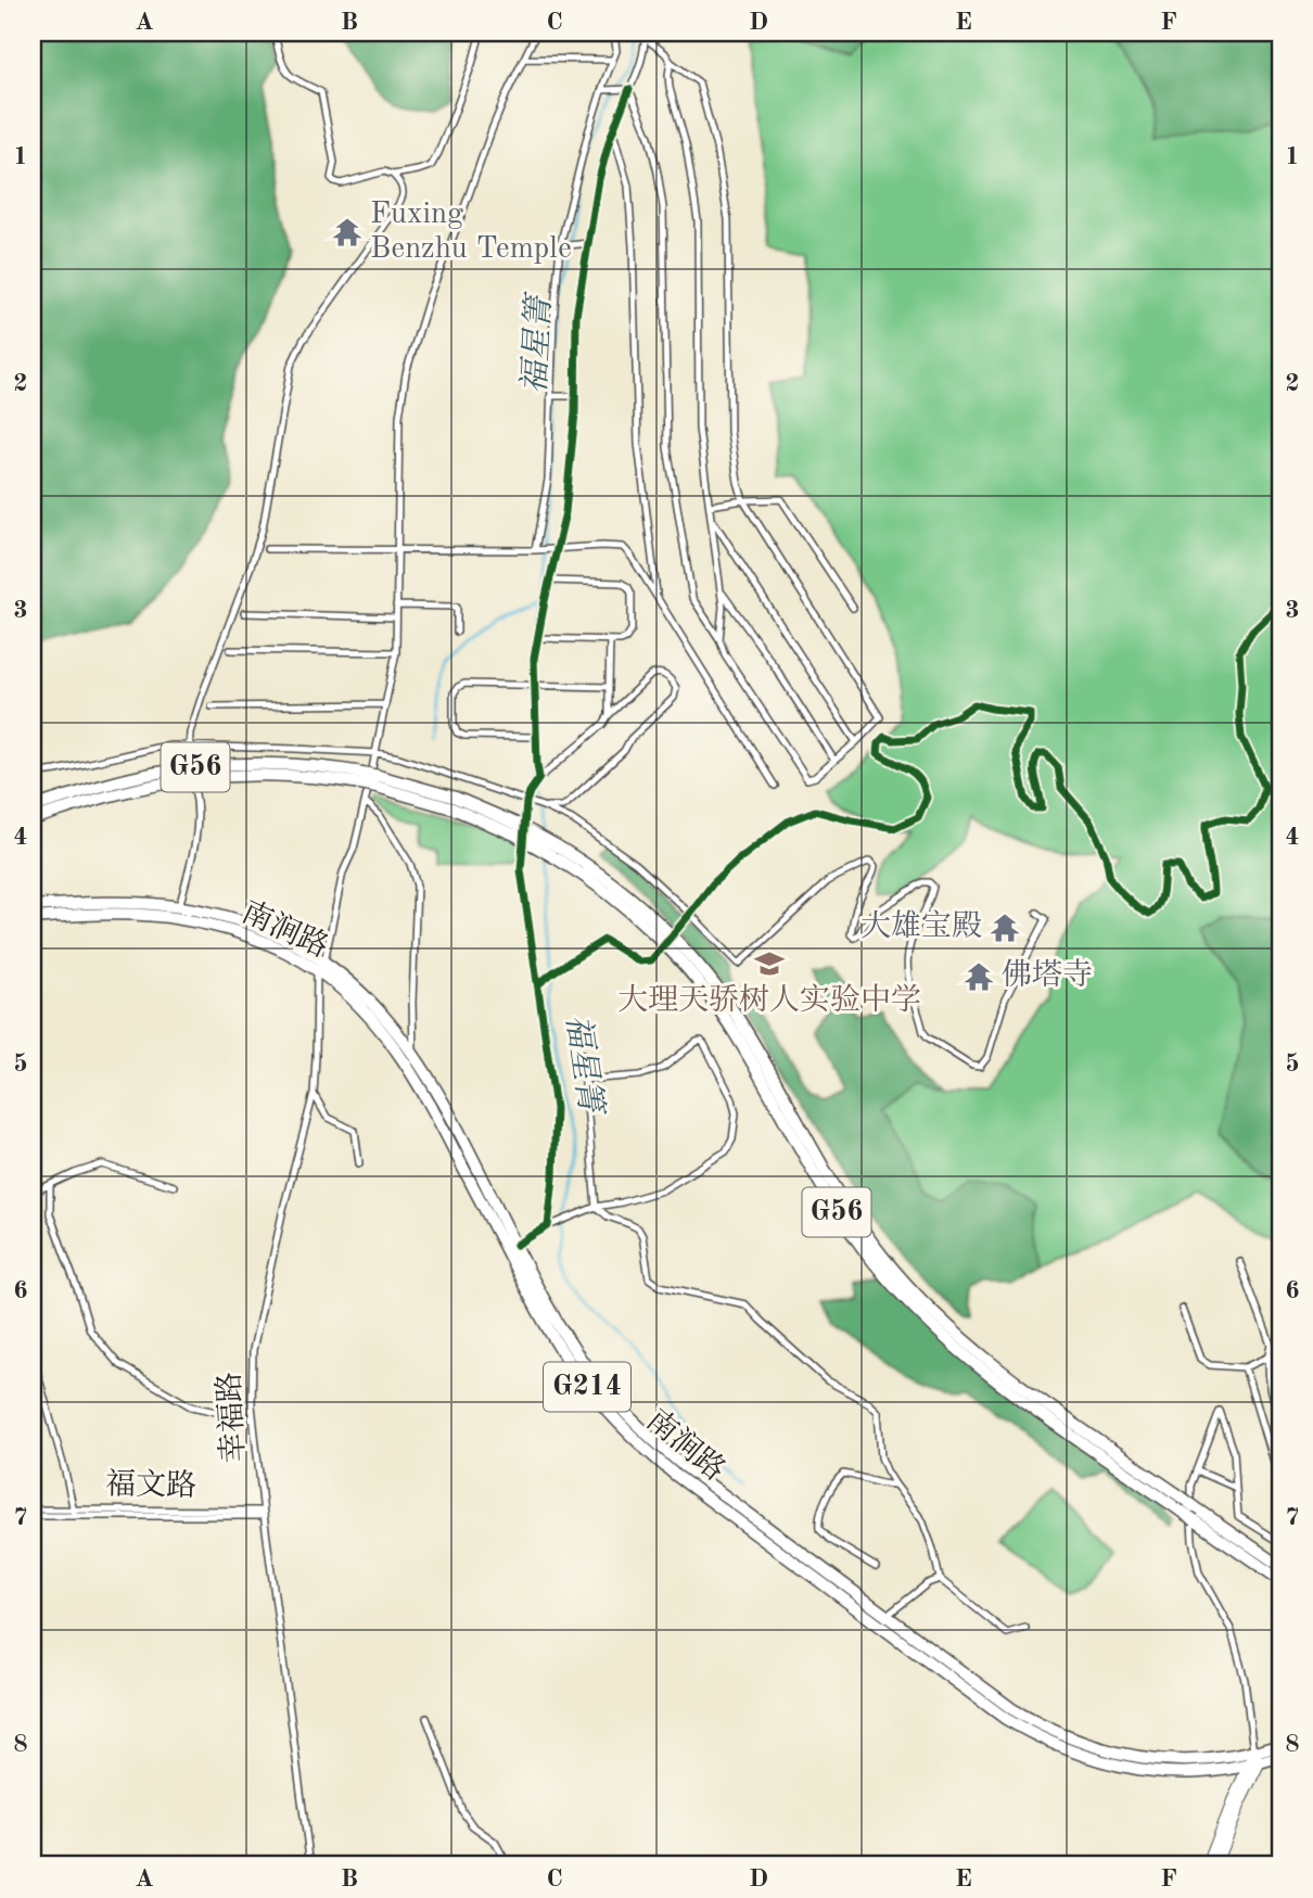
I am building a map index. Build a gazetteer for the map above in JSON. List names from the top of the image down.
{
  "streets": {
    "highway": ["G56", "南涧路", "G214"],
    "street": ["幸福路", "福文路"]
  },
  "crossings": [
    ["南涧路", "G214"],
    ["南涧路", "幸福路"],
    ["幸福路", "福文路"]
  ],
  "water": ["福星箐"],
  "places": {
    "temple": ["Fuxing Benzhu Temple", "大雄宝殿", "佛塔寺"],
    "school or university": ["大理天骄树人实验中学"]
  },
  "grid": {
    "columns": [
      "A",
      "B",
      "C",
      "D",
      "E",
      "F"
    ],
    "rows": [
      "1",
      "2",
      "3",
      "4",
      "5",
      "6",
      "7",
      "8"
    ]
  }
}
